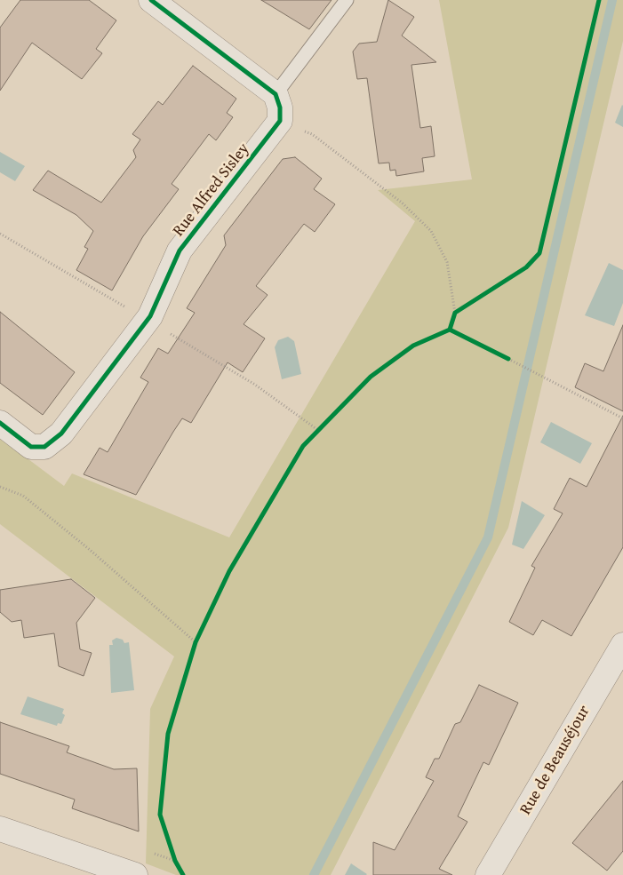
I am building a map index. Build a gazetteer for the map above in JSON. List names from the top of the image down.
{
  "streets": {
    "street": ["Rue Alfred Sisley", "Rue de Beauséjour"]
  }
}
